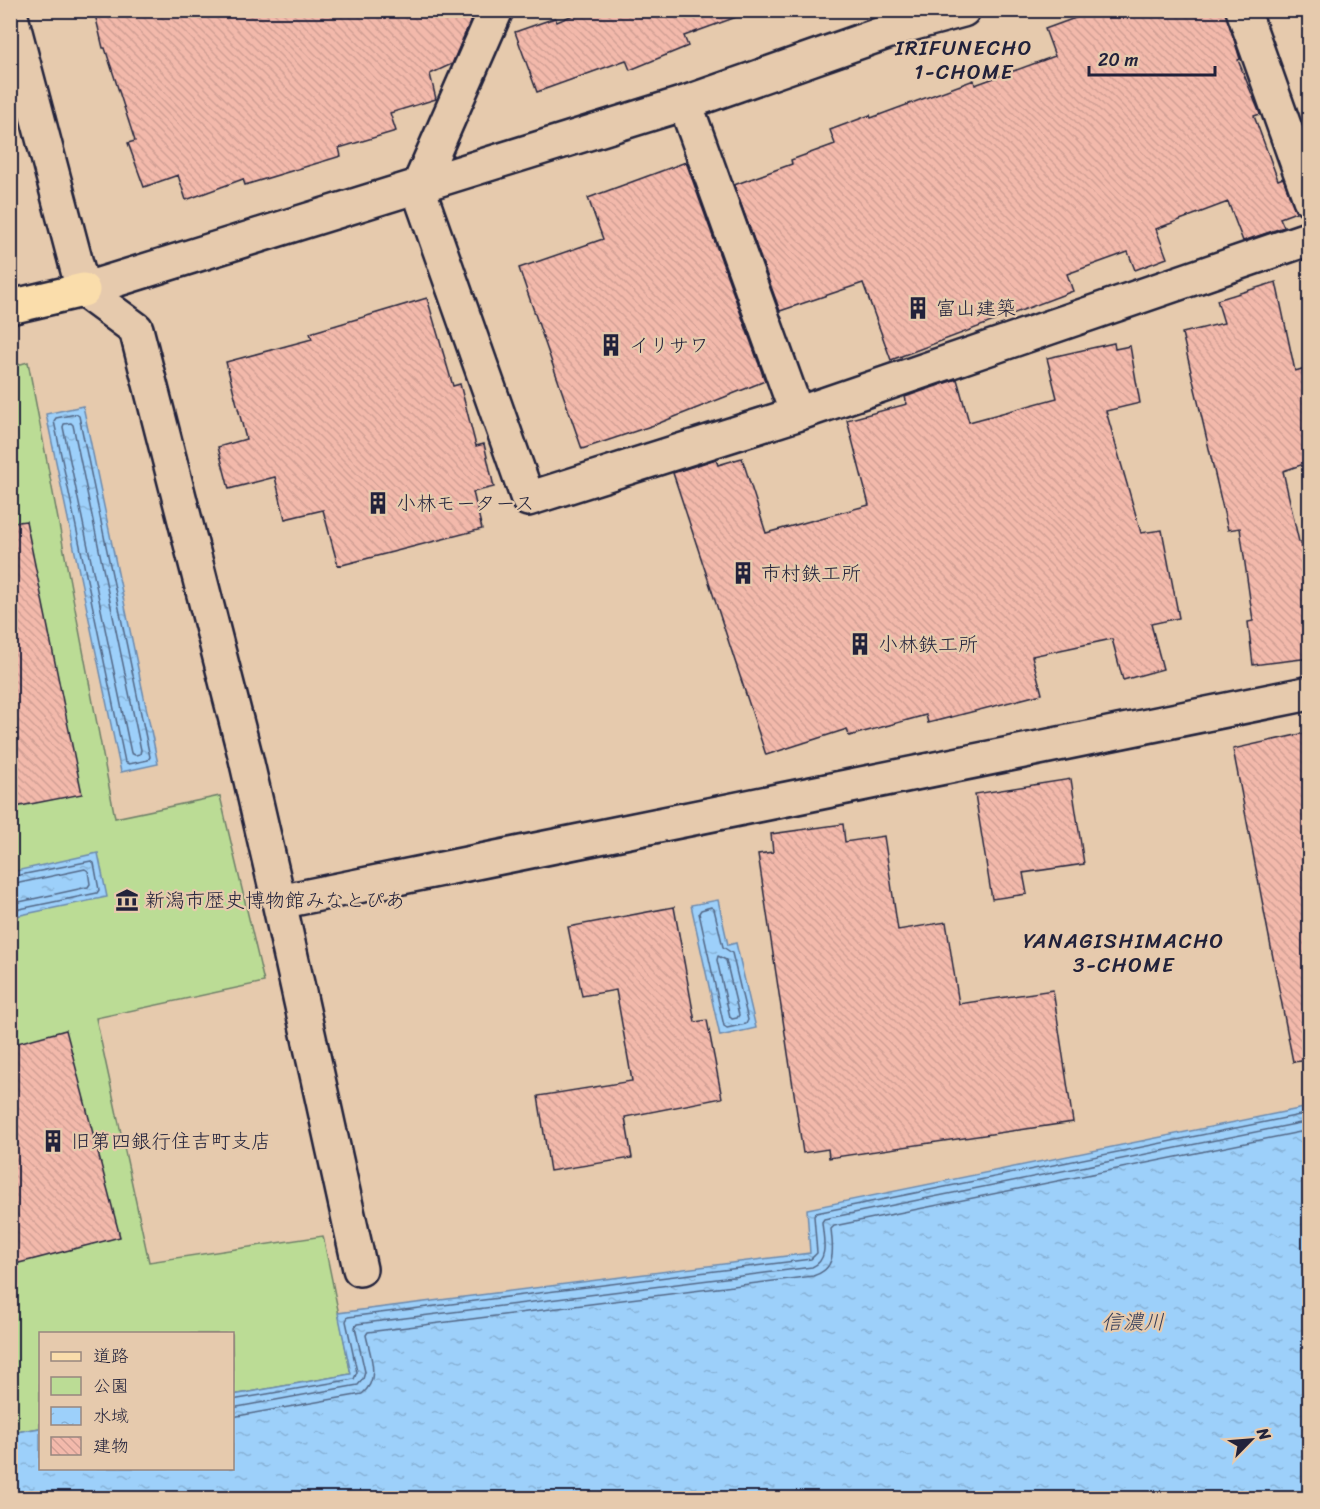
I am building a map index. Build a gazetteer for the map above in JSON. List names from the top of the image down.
{
  "districts": ["IRIFUNECHO 1-CHOME", "YANAGISHIMACHO 3-CHOME"],
  "water": ["信濃川"],
  "places": {
    "building": [
      "富山建築",
      "イリサワ",
      "小林モータース",
      "市村鉄工所",
      "小林鉄工所",
      "旧第四銀行住吉町支店"
    ],
    "museum": ["新潟市歴史博物館みなとぴあ"]
  },
  "legend": [
    "道路",
    "公園",
    "水域",
    "建物"
  ],
  "scale_bar": "20 m",
  "north": "top right"
}
